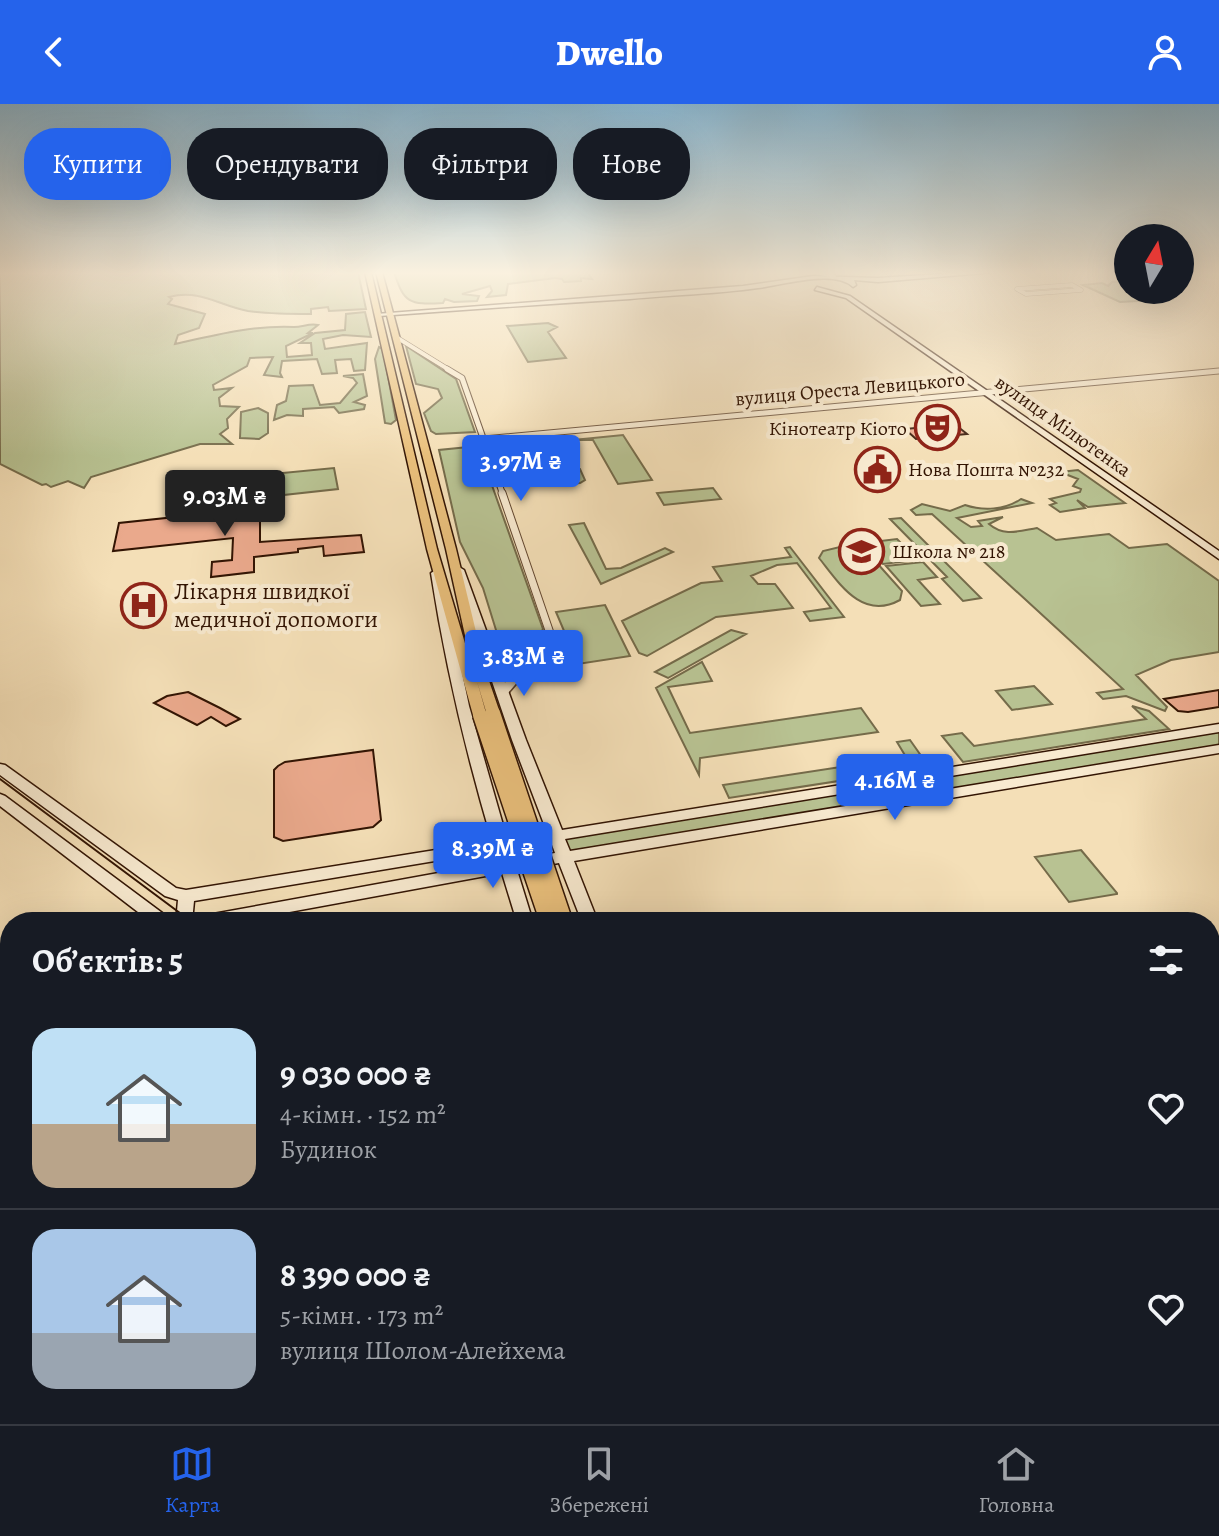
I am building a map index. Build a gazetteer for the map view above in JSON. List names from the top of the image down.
{
  "streets": {
    "street": ["вулиця Ореста Левицького", "вулиця Мілютенка"]
  },
  "crossings": [
    ["вулиця Ореста Левицького", "вулиця Мілютенка"]
  ],
  "places": {
    "theatre": ["Кінотеатр Кіото"],
    "public building": ["Нова Пошта №232"],
    "school or university": ["Школа № 218"],
    "hospital": ["Лікарня швидкої медичної допомоги"]
  },
  "north": "top",
  "page": {
    "header": "Dwello",
    "chip": [
      "Купити",
      "Орендувати",
      "Фільтри",
      "Нове"
    ],
    "price": [
      "3.97M ₴",
      "9.03M ₴",
      "3.83M ₴",
      "4.16M ₴",
      "8.39M ₴"
    ],
    "heading": "Об’єктів: 5",
    "list": [
      {
        "name": "9 030 000 ₴",
        "note": "4-кімн. · 152 m² · Будинок"
      },
      {
        "name": "8 390 000 ₴",
        "note": "5-кімн. · 173 m² · вулиця Шолом-Алейхема"
      }
    ],
    "tabs": ["Карта", "Збережені", "Головна"]
  }
}
